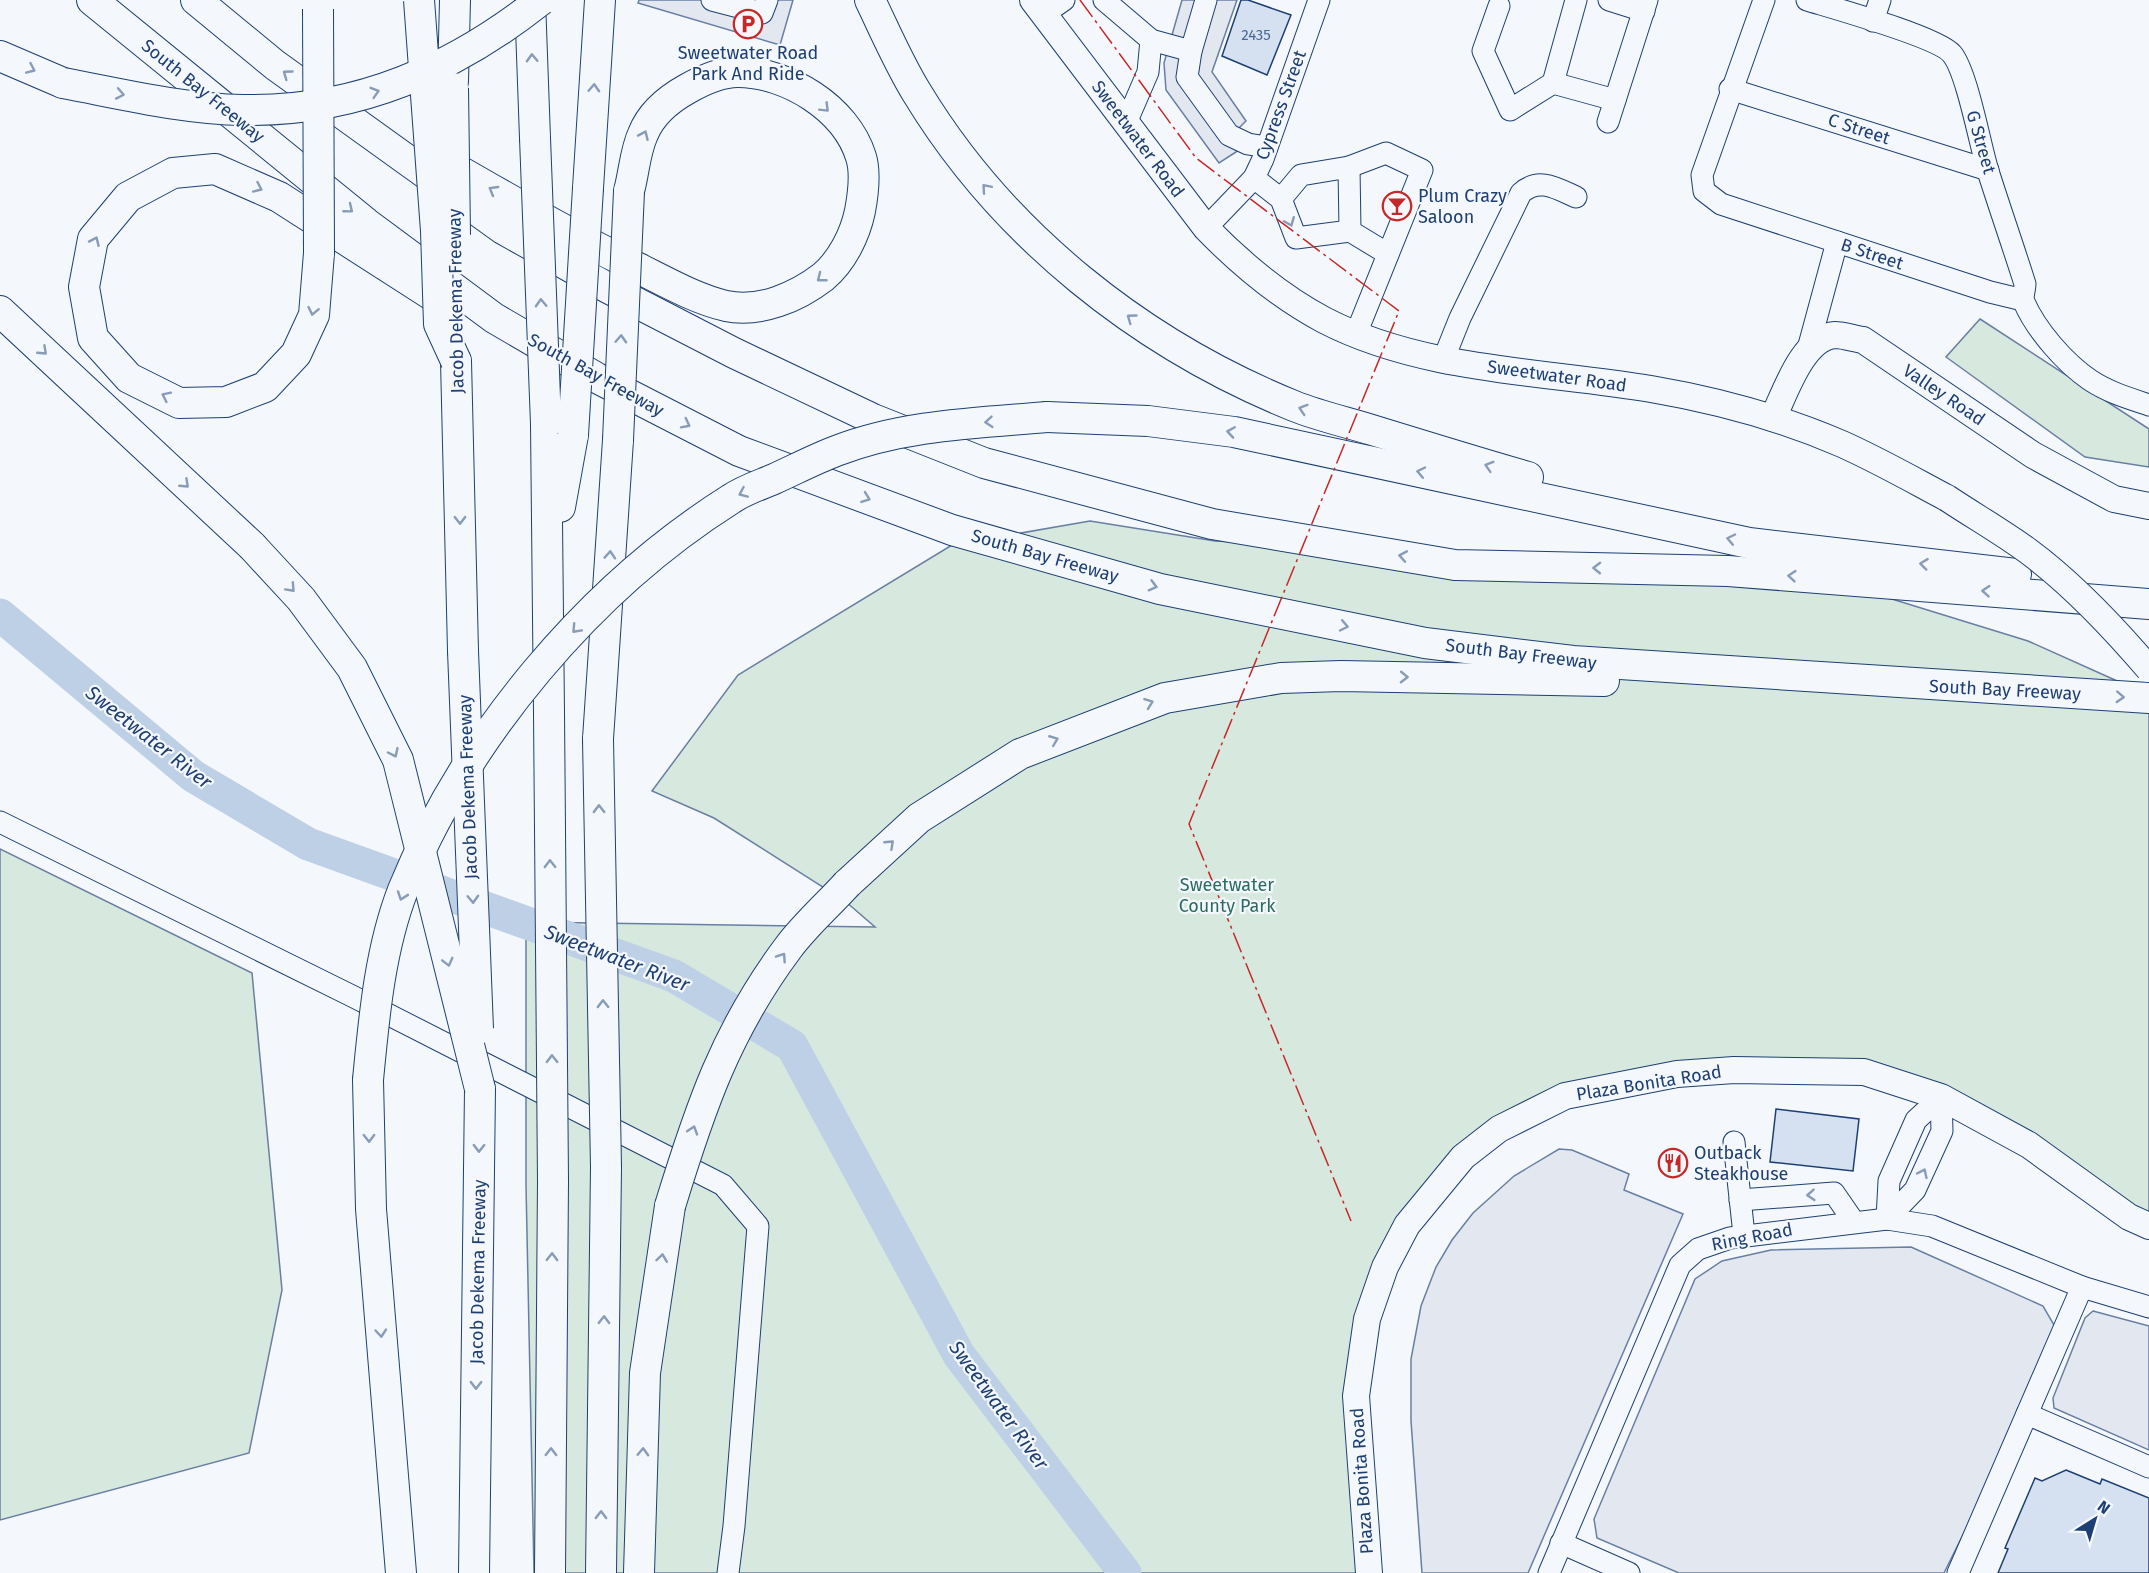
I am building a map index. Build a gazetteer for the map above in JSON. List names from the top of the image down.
{
  "streets": {
    "highway": ["South Bay Freeway", "Jacob Dekema Freeway"],
    "main road": ["Sweetwater Road", "Valley Road", "Plaza Bonita Road"],
    "street": [
      "Cypress Street",
      "C Street",
      "G Street",
      "B Street",
      "Ring Road"
    ]
  },
  "crossings": [
    ["Cypress Street", "Sweetwater Road"],
    ["C Street", "G Street"],
    ["C Street", "B Street"],
    ["G Street", "B Street"]
  ],
  "water": ["Sweetwater River"],
  "parks": ["Sweetwater County Park"],
  "places": {
    "parking": ["Sweetwater Road Park And Ride"],
    "bar": ["Plum Crazy Saloon"],
    "restaurant": ["Outback Steakhouse"]
  },
  "house_numbers": ["2435"],
  "north": "top right"
}
